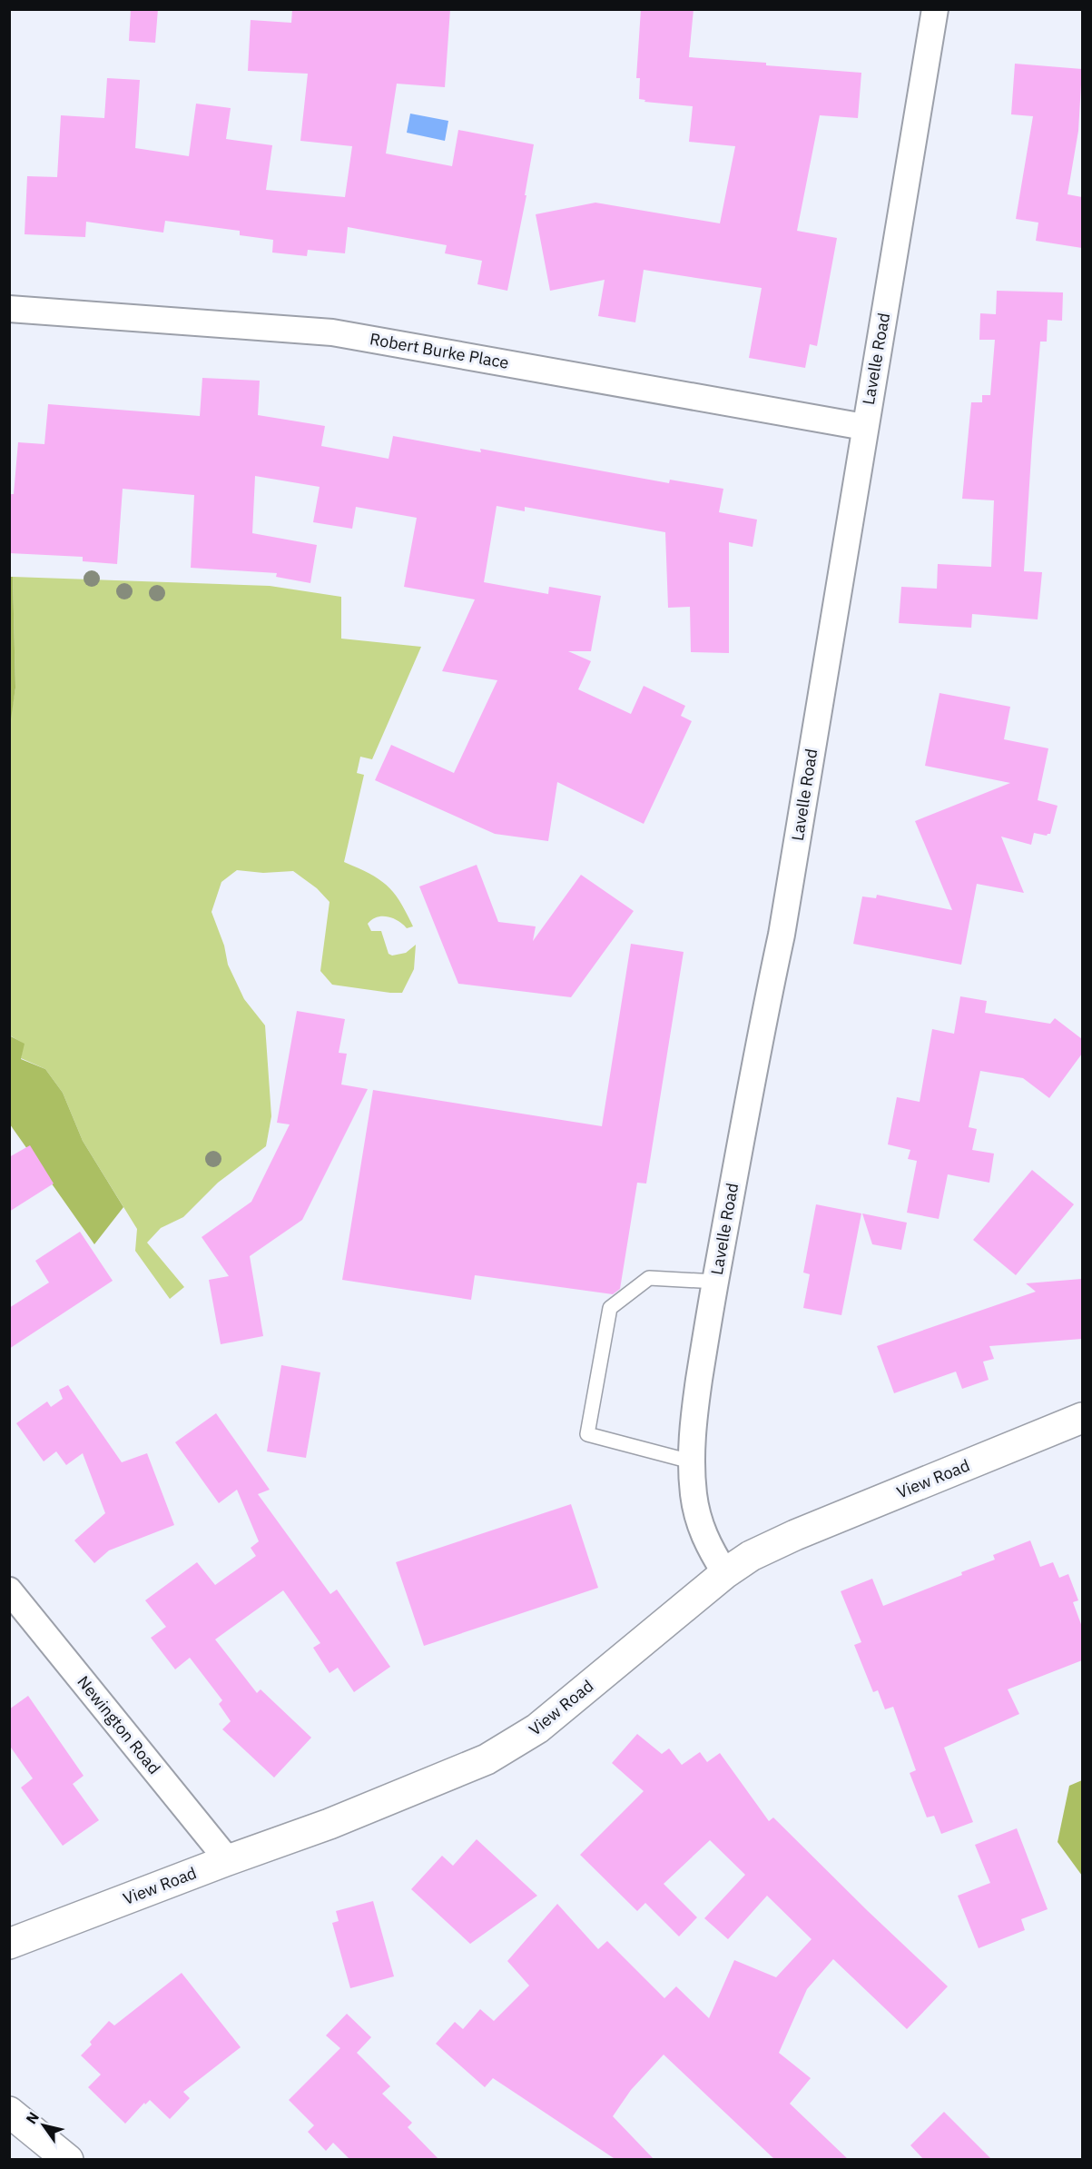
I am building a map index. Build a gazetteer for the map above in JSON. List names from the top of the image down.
{
  "streets": {
    "main road": ["View Road"],
    "street": ["Robert Burke Place", "Lavelle Road", "Newington Road"]
  },
  "crossings": [
    ["Robert Burke Place", "Lavelle Road"],
    ["Lavelle Road", "View Road"],
    ["View Road", "Newington Road"]
  ],
  "north": "top left"
}
